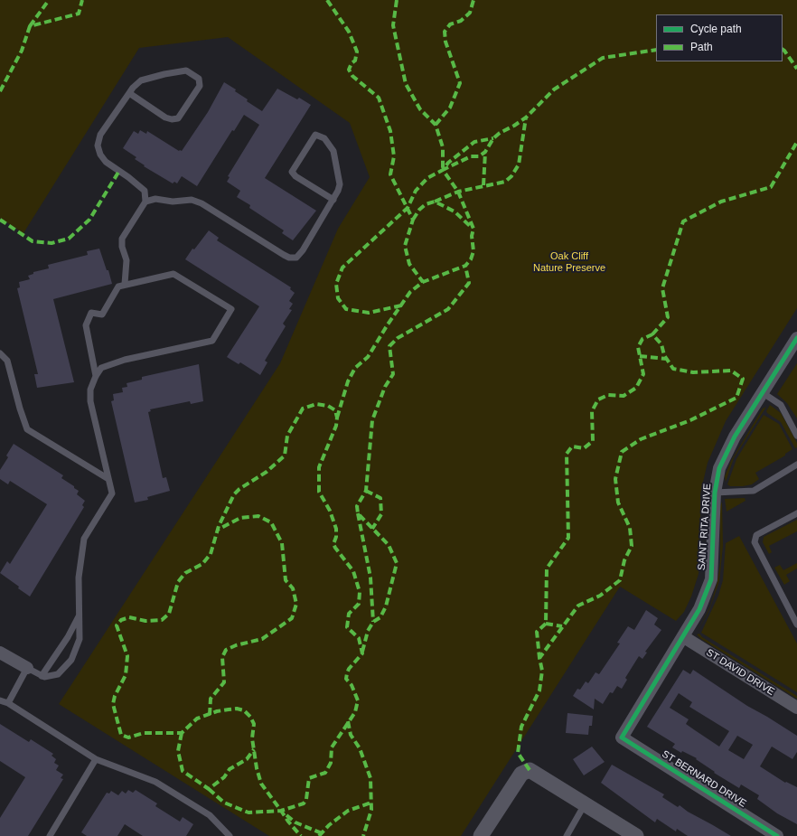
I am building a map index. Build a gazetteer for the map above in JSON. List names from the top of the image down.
{
  "streets": {
    "street": ["SAINT RITA DRIVE", "ST DAVID DRIVE", "ST BERNARD DRIVE"]
  },
  "crossings": [
    ["SAINT RITA DRIVE", "ST DAVID DRIVE"],
    ["SAINT RITA DRIVE", "ST BERNARD DRIVE"]
  ],
  "parks": ["Oak Cliff Nature Preserve"],
  "legend": ["Cycle path", "Path"]
}
